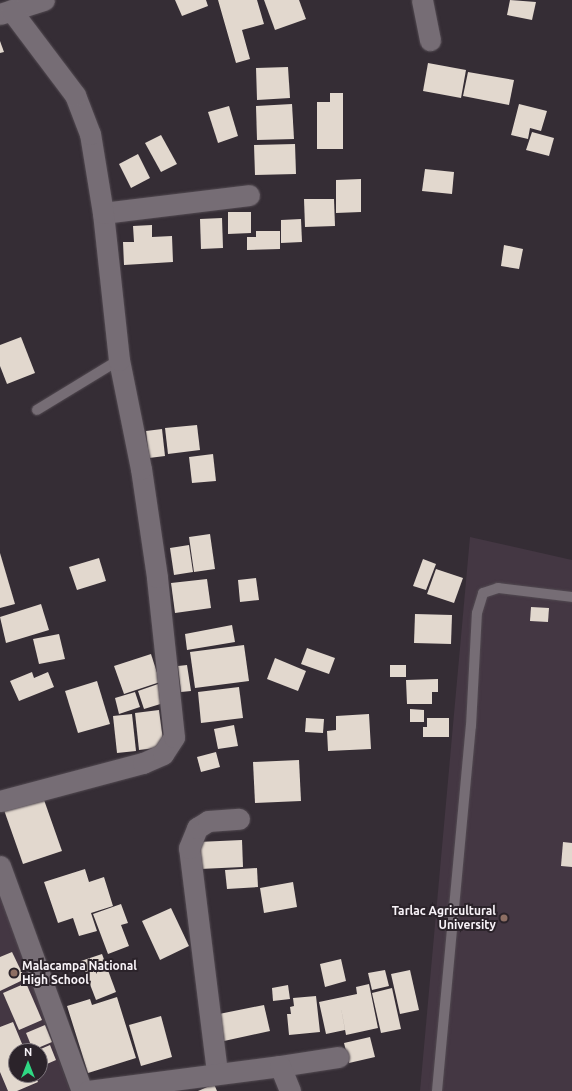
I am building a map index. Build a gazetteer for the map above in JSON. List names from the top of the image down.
{
  "places": ["Tarlac Agricultural University", "Malacampa National High School"],
  "north": "top"
}
